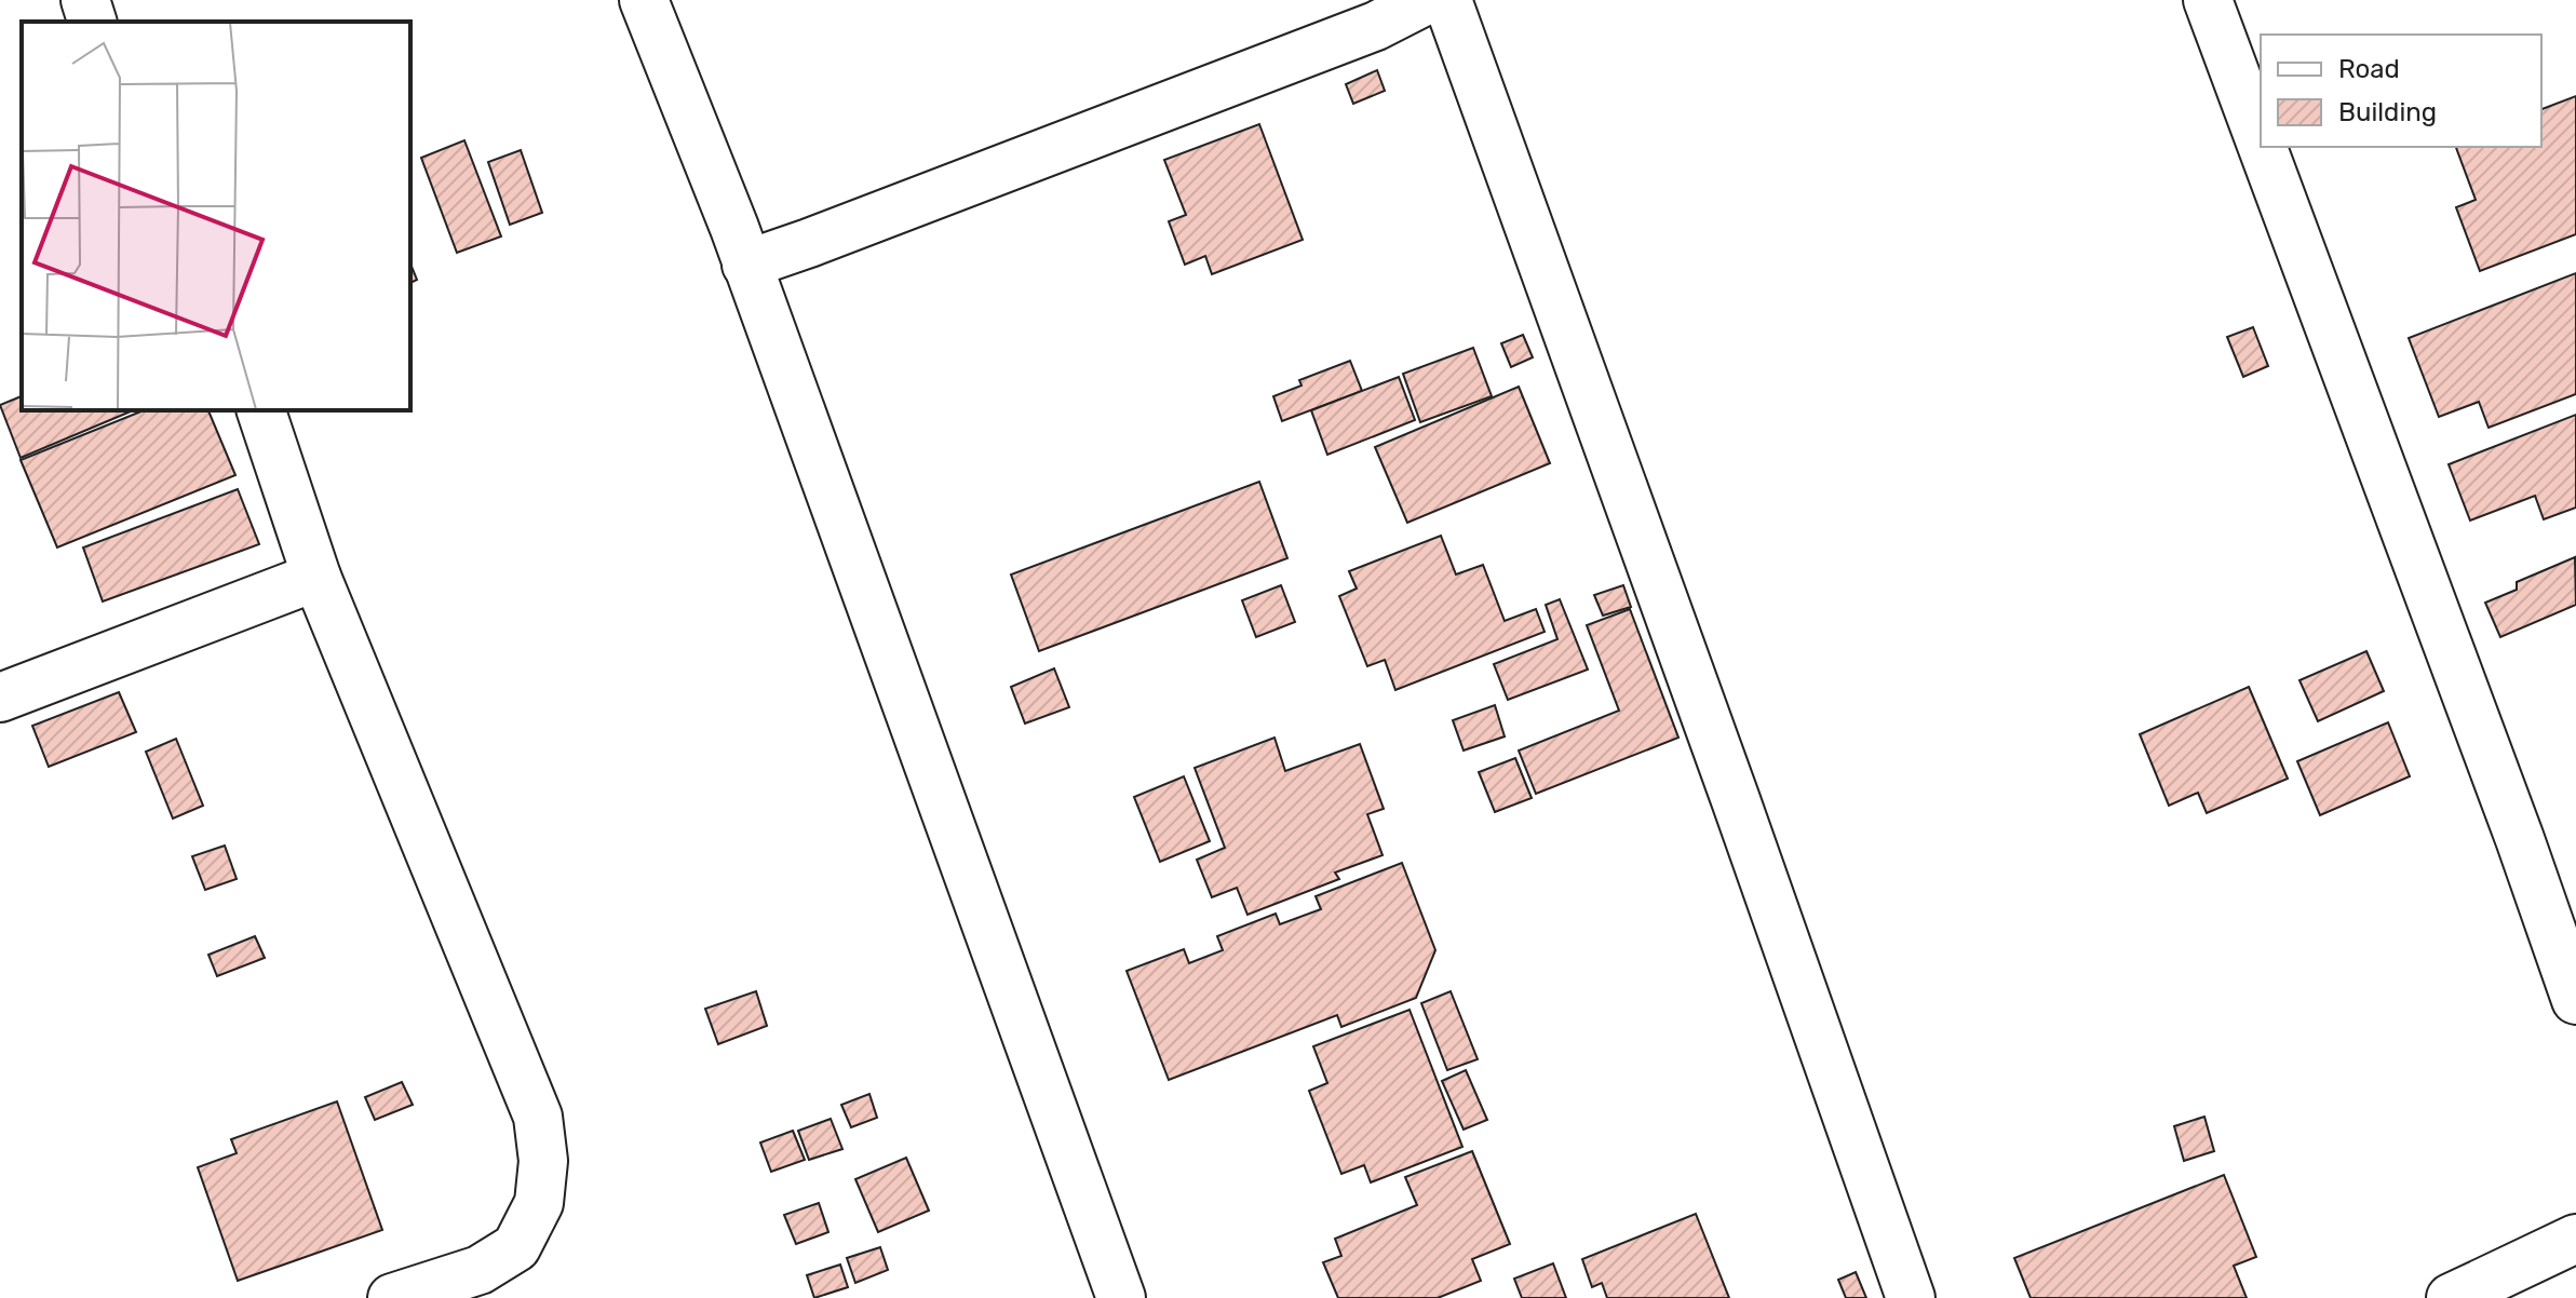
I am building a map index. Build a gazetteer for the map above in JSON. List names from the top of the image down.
{
  "legend": ["Road", "Building"]
}
